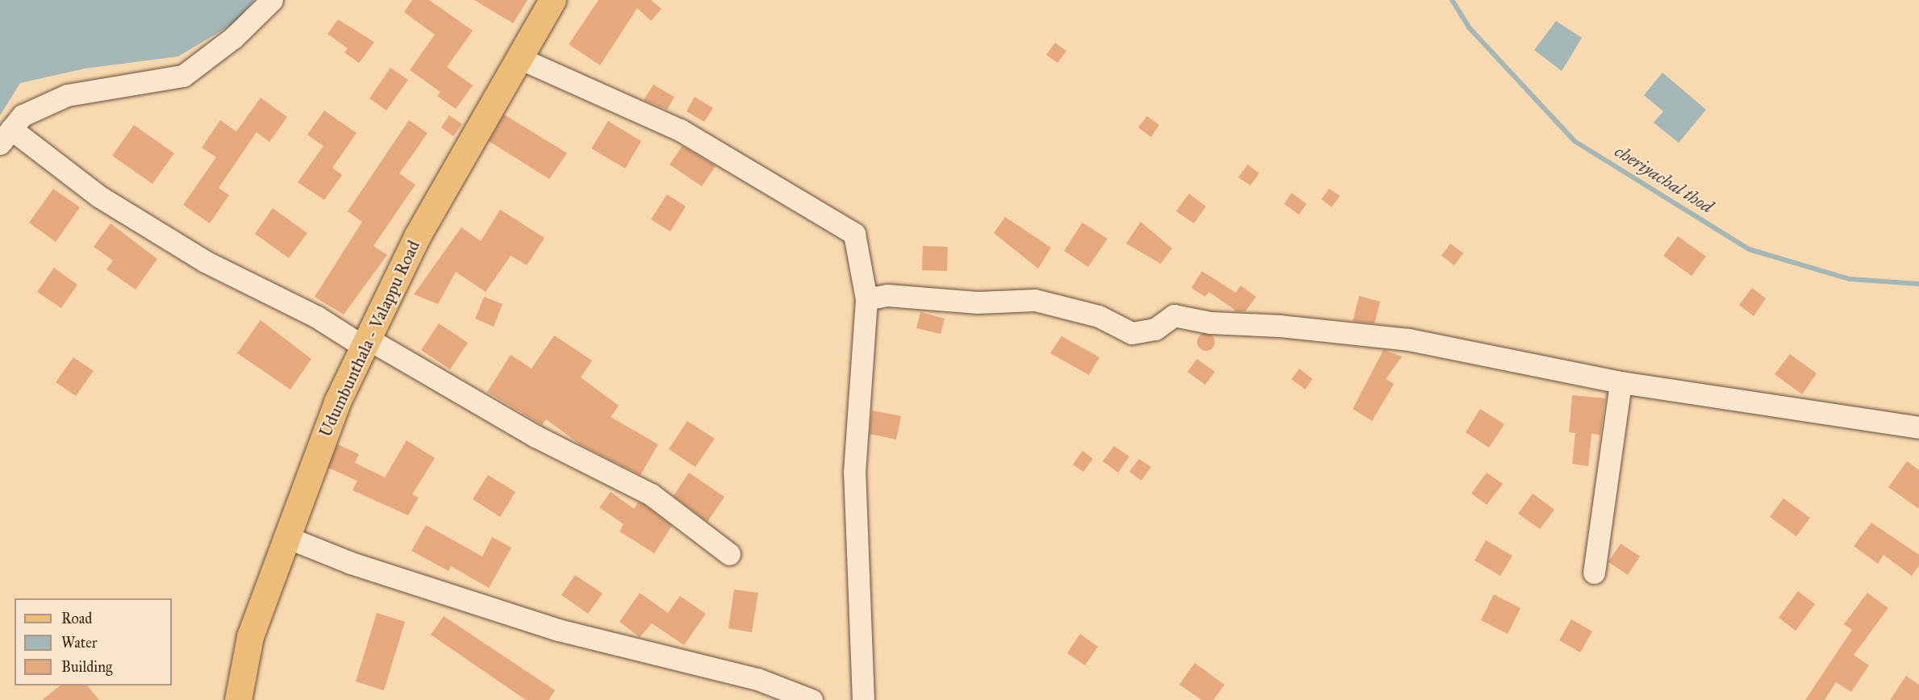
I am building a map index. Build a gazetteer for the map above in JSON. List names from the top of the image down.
{
  "streets": {
    "main road": ["Udumbunthala - Valappu Road"]
  },
  "water": ["cheriyachal thod"],
  "legend": ["Road", "Water", "Building"]
}
